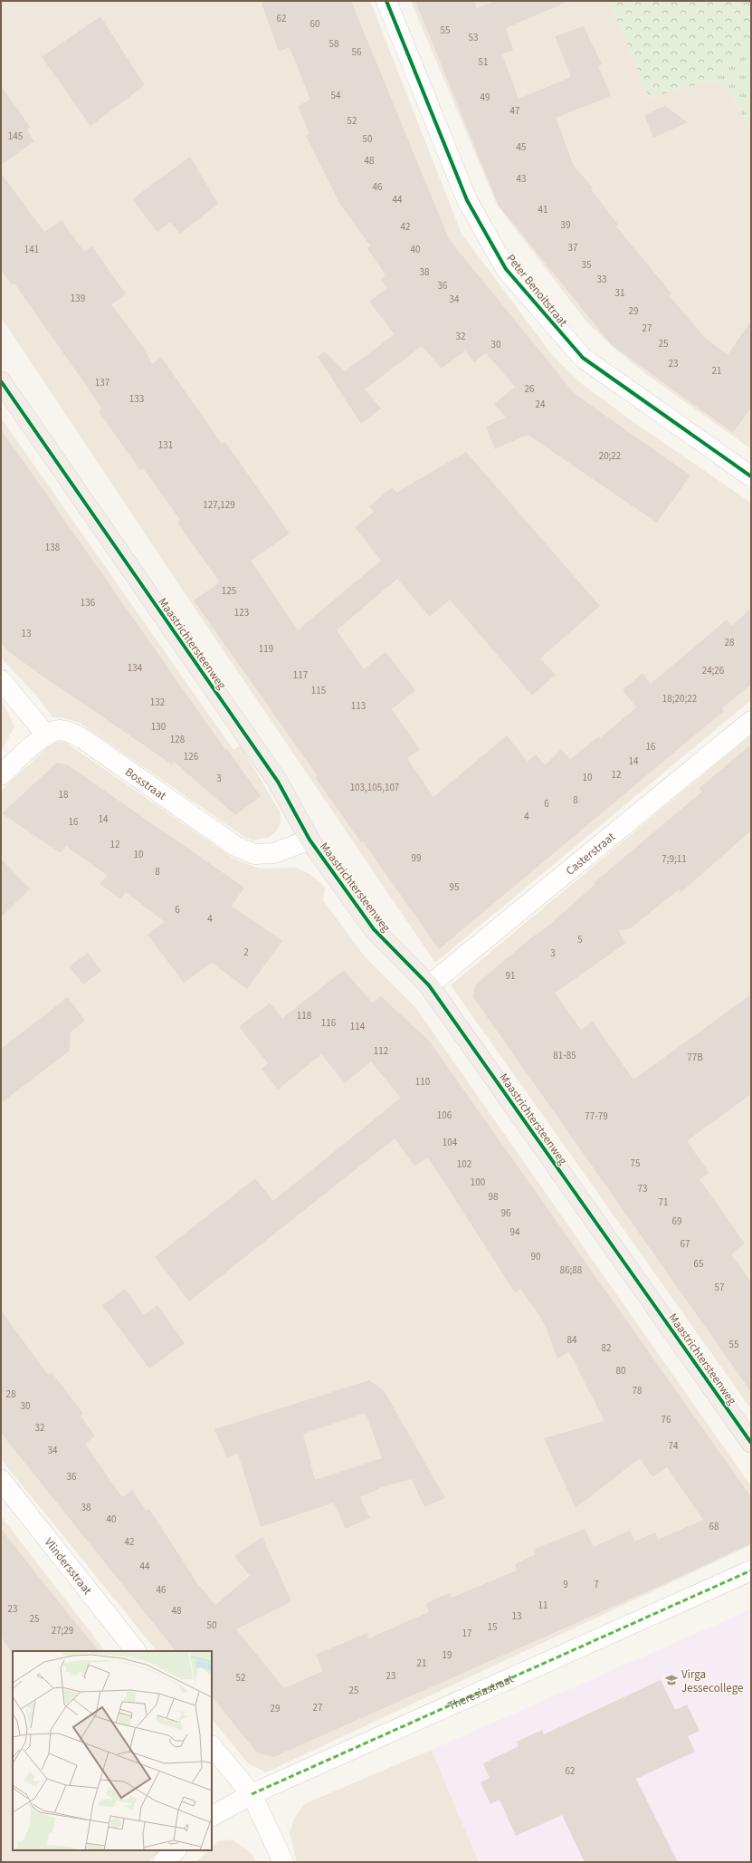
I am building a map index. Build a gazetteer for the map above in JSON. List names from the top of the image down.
{
  "streets": {
    "main road": ["Maastrichtersteenweg"],
    "street": [
      "Peter Benoitstraat",
      "Bosstraat",
      "Casterstraat",
      "Vlindersstraat",
      "Theresiastraat"
    ]
  },
  "crossings": [
    ["Maastrichtersteenweg", "Bosstraat"],
    ["Maastrichtersteenweg", "Casterstraat"]
  ],
  "places": {
    "school or university": ["Virga Jessecollege"]
  },
  "house_numbers": [
    "62",
    "60",
    "55",
    "53",
    "58",
    "56",
    "51",
    "54",
    "49",
    "47",
    "52",
    "145",
    "50",
    "45",
    "48",
    "43",
    "46",
    "44",
    "41",
    "39",
    "42",
    "37",
    "141",
    "40",
    "35",
    "38",
    "33",
    "36",
    "31",
    "139",
    "34",
    "29",
    "27",
    "32",
    "25",
    "30",
    "23",
    "21",
    "137",
    "26",
    "133",
    "24",
    "131",
    "20;22",
    "127,129",
    "138",
    "125",
    "136",
    "123",
    "13",
    "28",
    "119",
    "134",
    "24;26",
    "117",
    "115",
    "18;20;22",
    "132",
    "113",
    "130",
    "128",
    "16",
    "126",
    "14",
    "12",
    "10",
    "3",
    "103,105,107",
    "18",
    "8",
    "6",
    "4",
    "14",
    "16",
    "12",
    "10",
    "99",
    "7;9;11",
    "8",
    "95",
    "6",
    "4",
    "5",
    "2",
    "3",
    "91",
    "118",
    "116",
    "114",
    "112",
    "81-85",
    "77B",
    "110",
    "106",
    "77-79",
    "104",
    "75",
    "102",
    "100",
    "73",
    "98",
    "71",
    "96",
    "69",
    "94",
    "67",
    "90",
    "65",
    "86;88",
    "57",
    "84",
    "55",
    "82",
    "80",
    "78",
    "28",
    "30",
    "76",
    "32",
    "74",
    "34",
    "36",
    "38",
    "40",
    "68",
    "42",
    "44",
    "9",
    "7",
    "46",
    "11",
    "23",
    "48",
    "13",
    "25",
    "50",
    "15",
    "27;29",
    "17",
    "19",
    "21",
    "23",
    "52",
    "25",
    "27",
    "29",
    "62"
  ]
}
